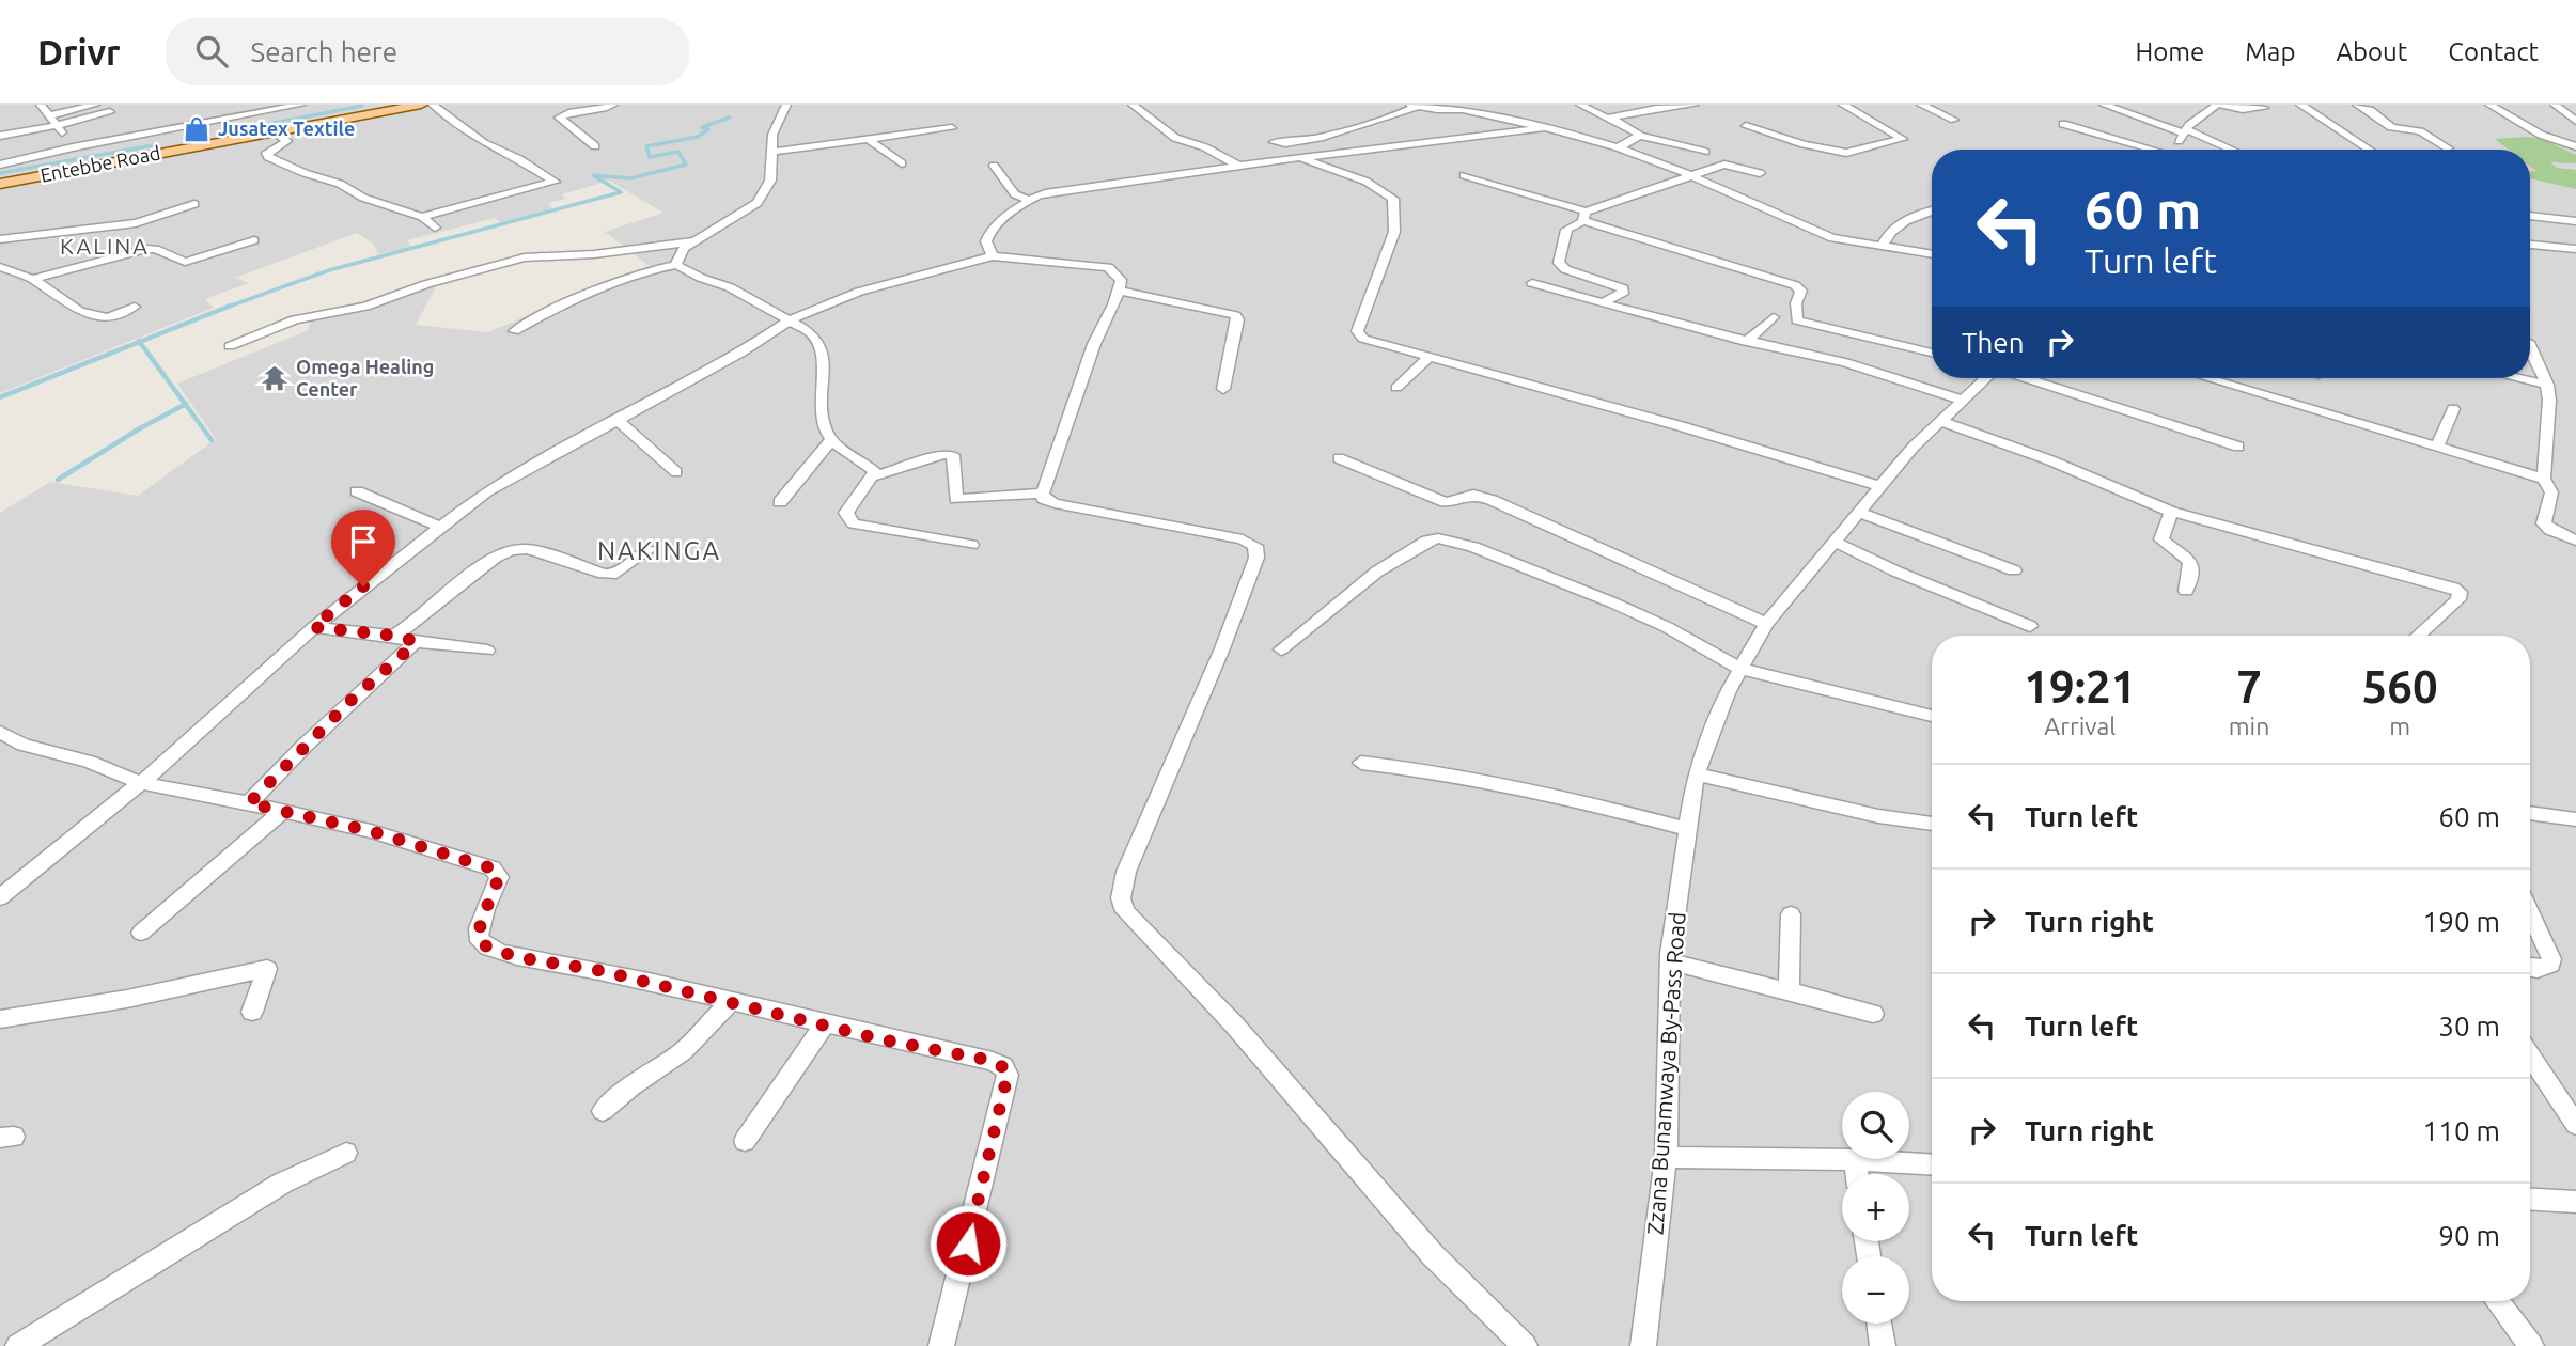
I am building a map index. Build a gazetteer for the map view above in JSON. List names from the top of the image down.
{
  "streets": {
    "main road": ["Entebbe Road"],
    "street": ["Zzana Bunamwaya By-Pass Road"]
  },
  "districts": ["KALINA", "NAKINGA"],
  "places": {
    "shop": ["Jusatex Textile"],
    "temple": ["Omega Healing Center"]
  },
  "page": {
    "header": "Drivr",
    "search": "Search here",
    "nav": [
      "Home",
      "Map",
      "About",
      "Contact"
    ],
    "turn": ["60 m", "Turn left"],
    "then": "Then",
    "eta": [
      "19:21",
      "Arrival",
      "7",
      "min",
      "560",
      "m"
    ],
    "list": [
      {
        "name": "Turn left",
        "value": "60 m"
      },
      {
        "name": "Turn right",
        "value": "190 m"
      },
      {
        "name": "Turn left",
        "value": "30 m"
      },
      {
        "name": "Turn right",
        "value": "110 m"
      },
      {
        "name": "Turn left",
        "value": "90 m"
      }
    ],
    "map_buttons": ["+", "−"]
  }
}
